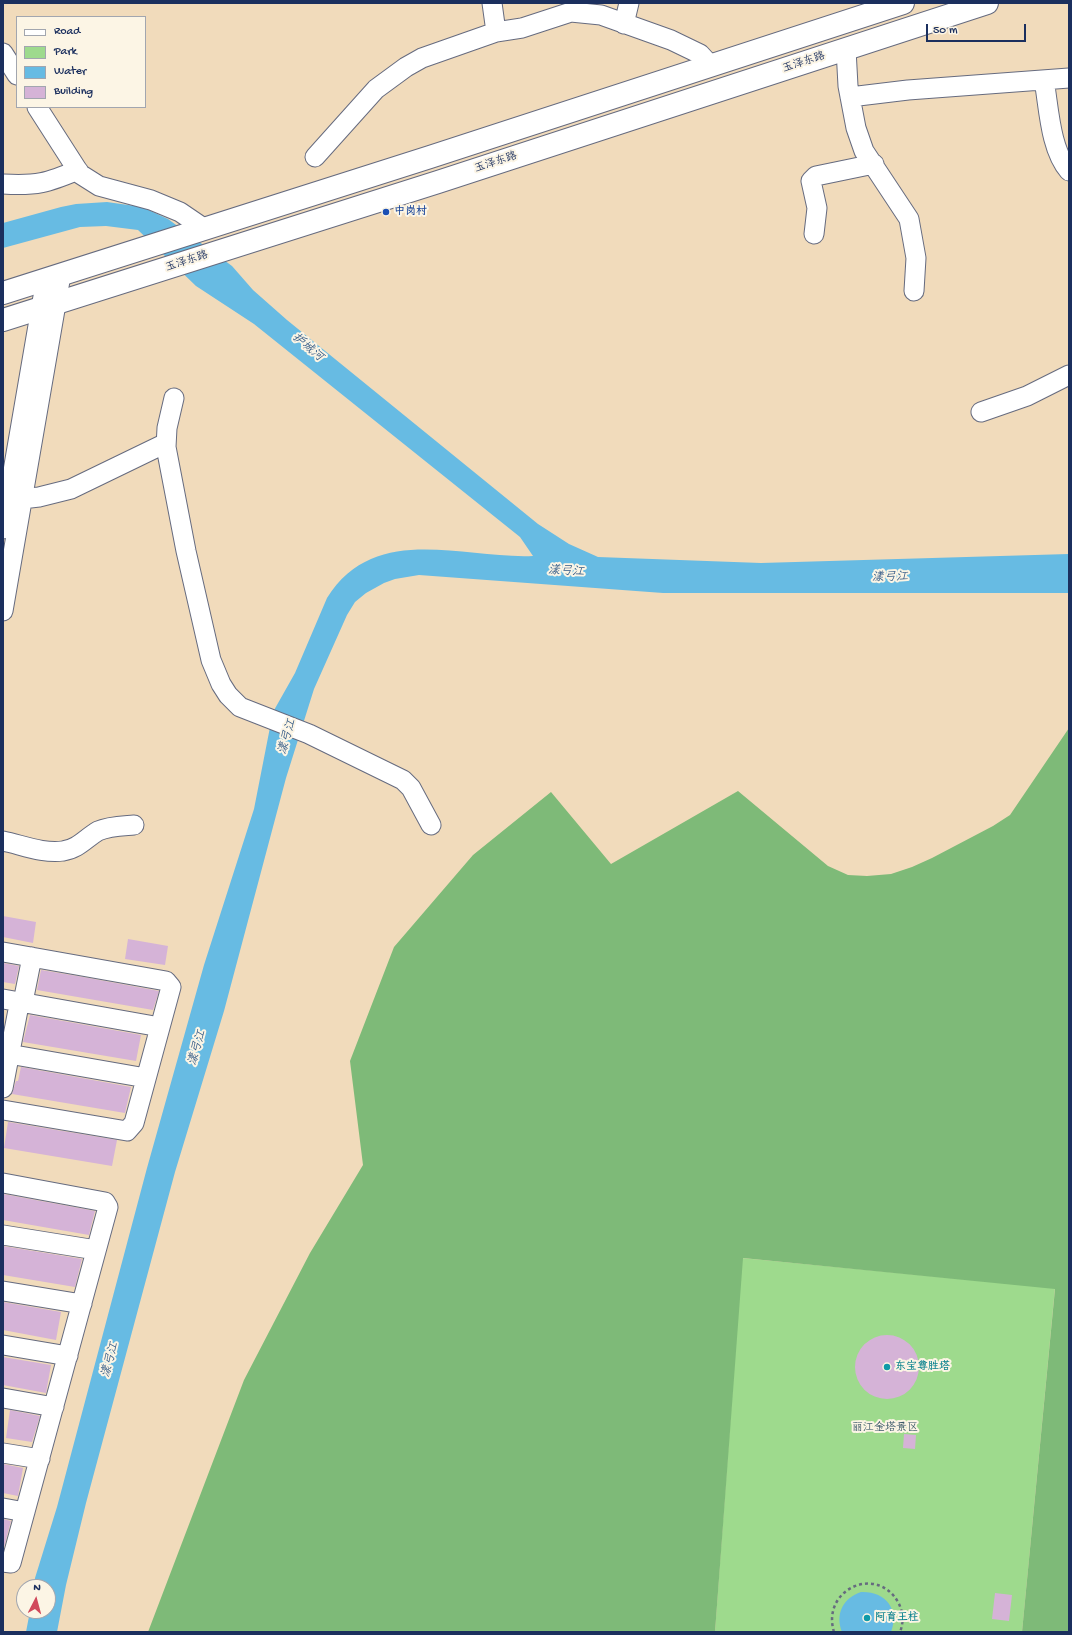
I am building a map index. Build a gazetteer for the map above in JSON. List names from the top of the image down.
{
  "streets": {
    "main road": ["玉泽东路"]
  },
  "water": ["护城河", "漾弓江"],
  "parks": ["丽江金塔景区"],
  "places": ["中岗村", "东宝尊胜塔", "阿育王柱"],
  "legend": [
    "Road",
    "Park",
    "Water",
    "Building"
  ],
  "scale_bar": "50 m",
  "north": "top"
}
